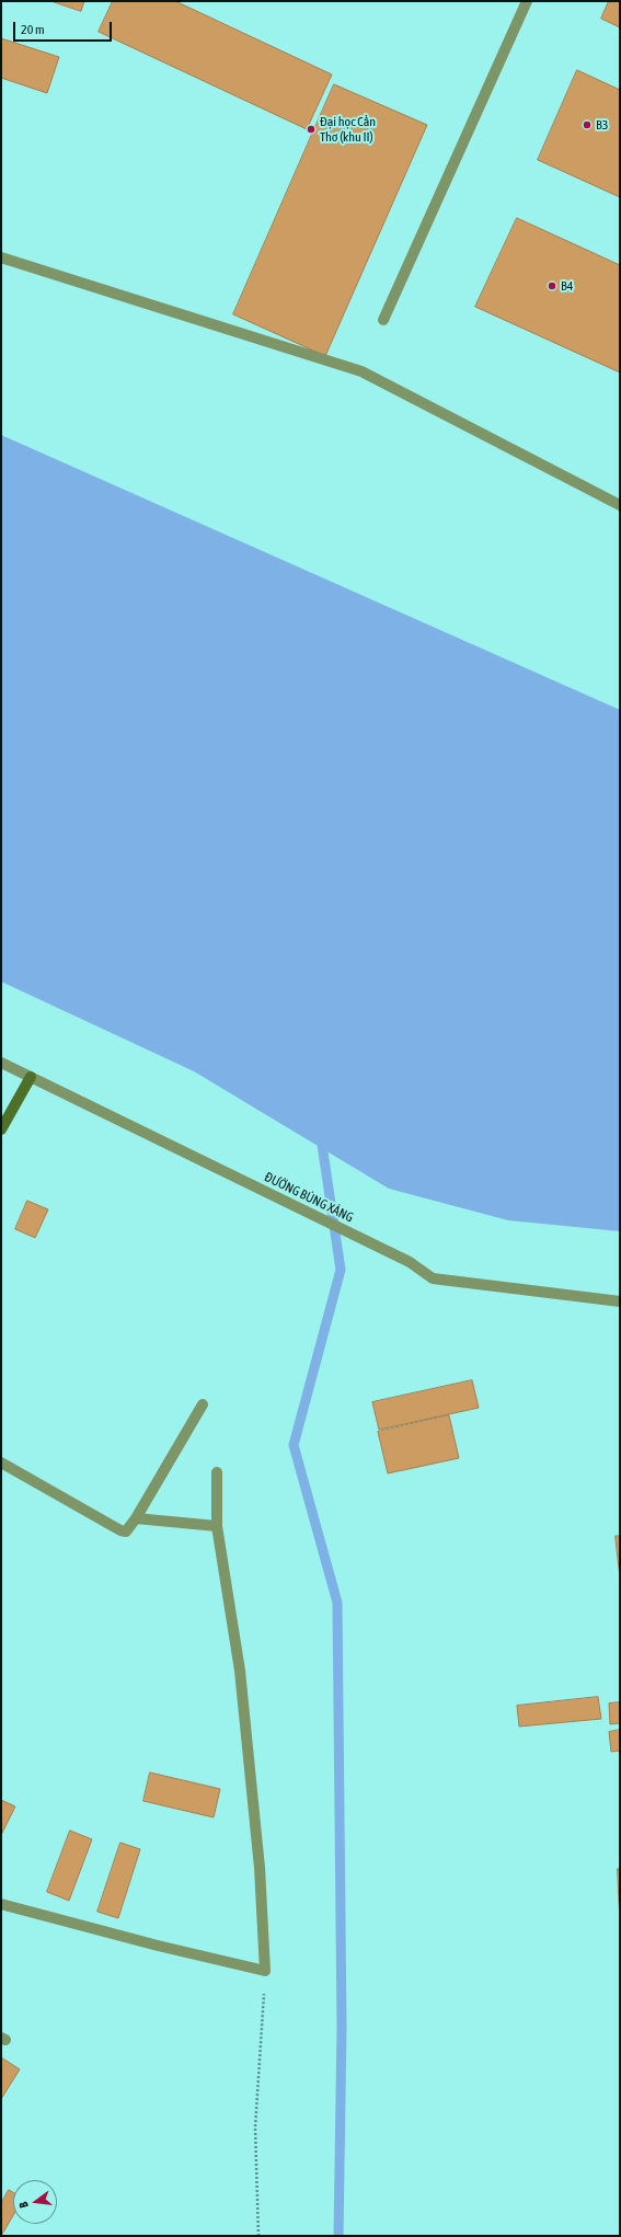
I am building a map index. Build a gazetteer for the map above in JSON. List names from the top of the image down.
{
  "streets": {
    "street": ["ĐƯỜNG BÚNG XÁNG"]
  },
  "places": ["B3", "Đại học Cần Thơ (khu II)", "B4"],
  "scale_bar": "20 m",
  "north": "left"
}
